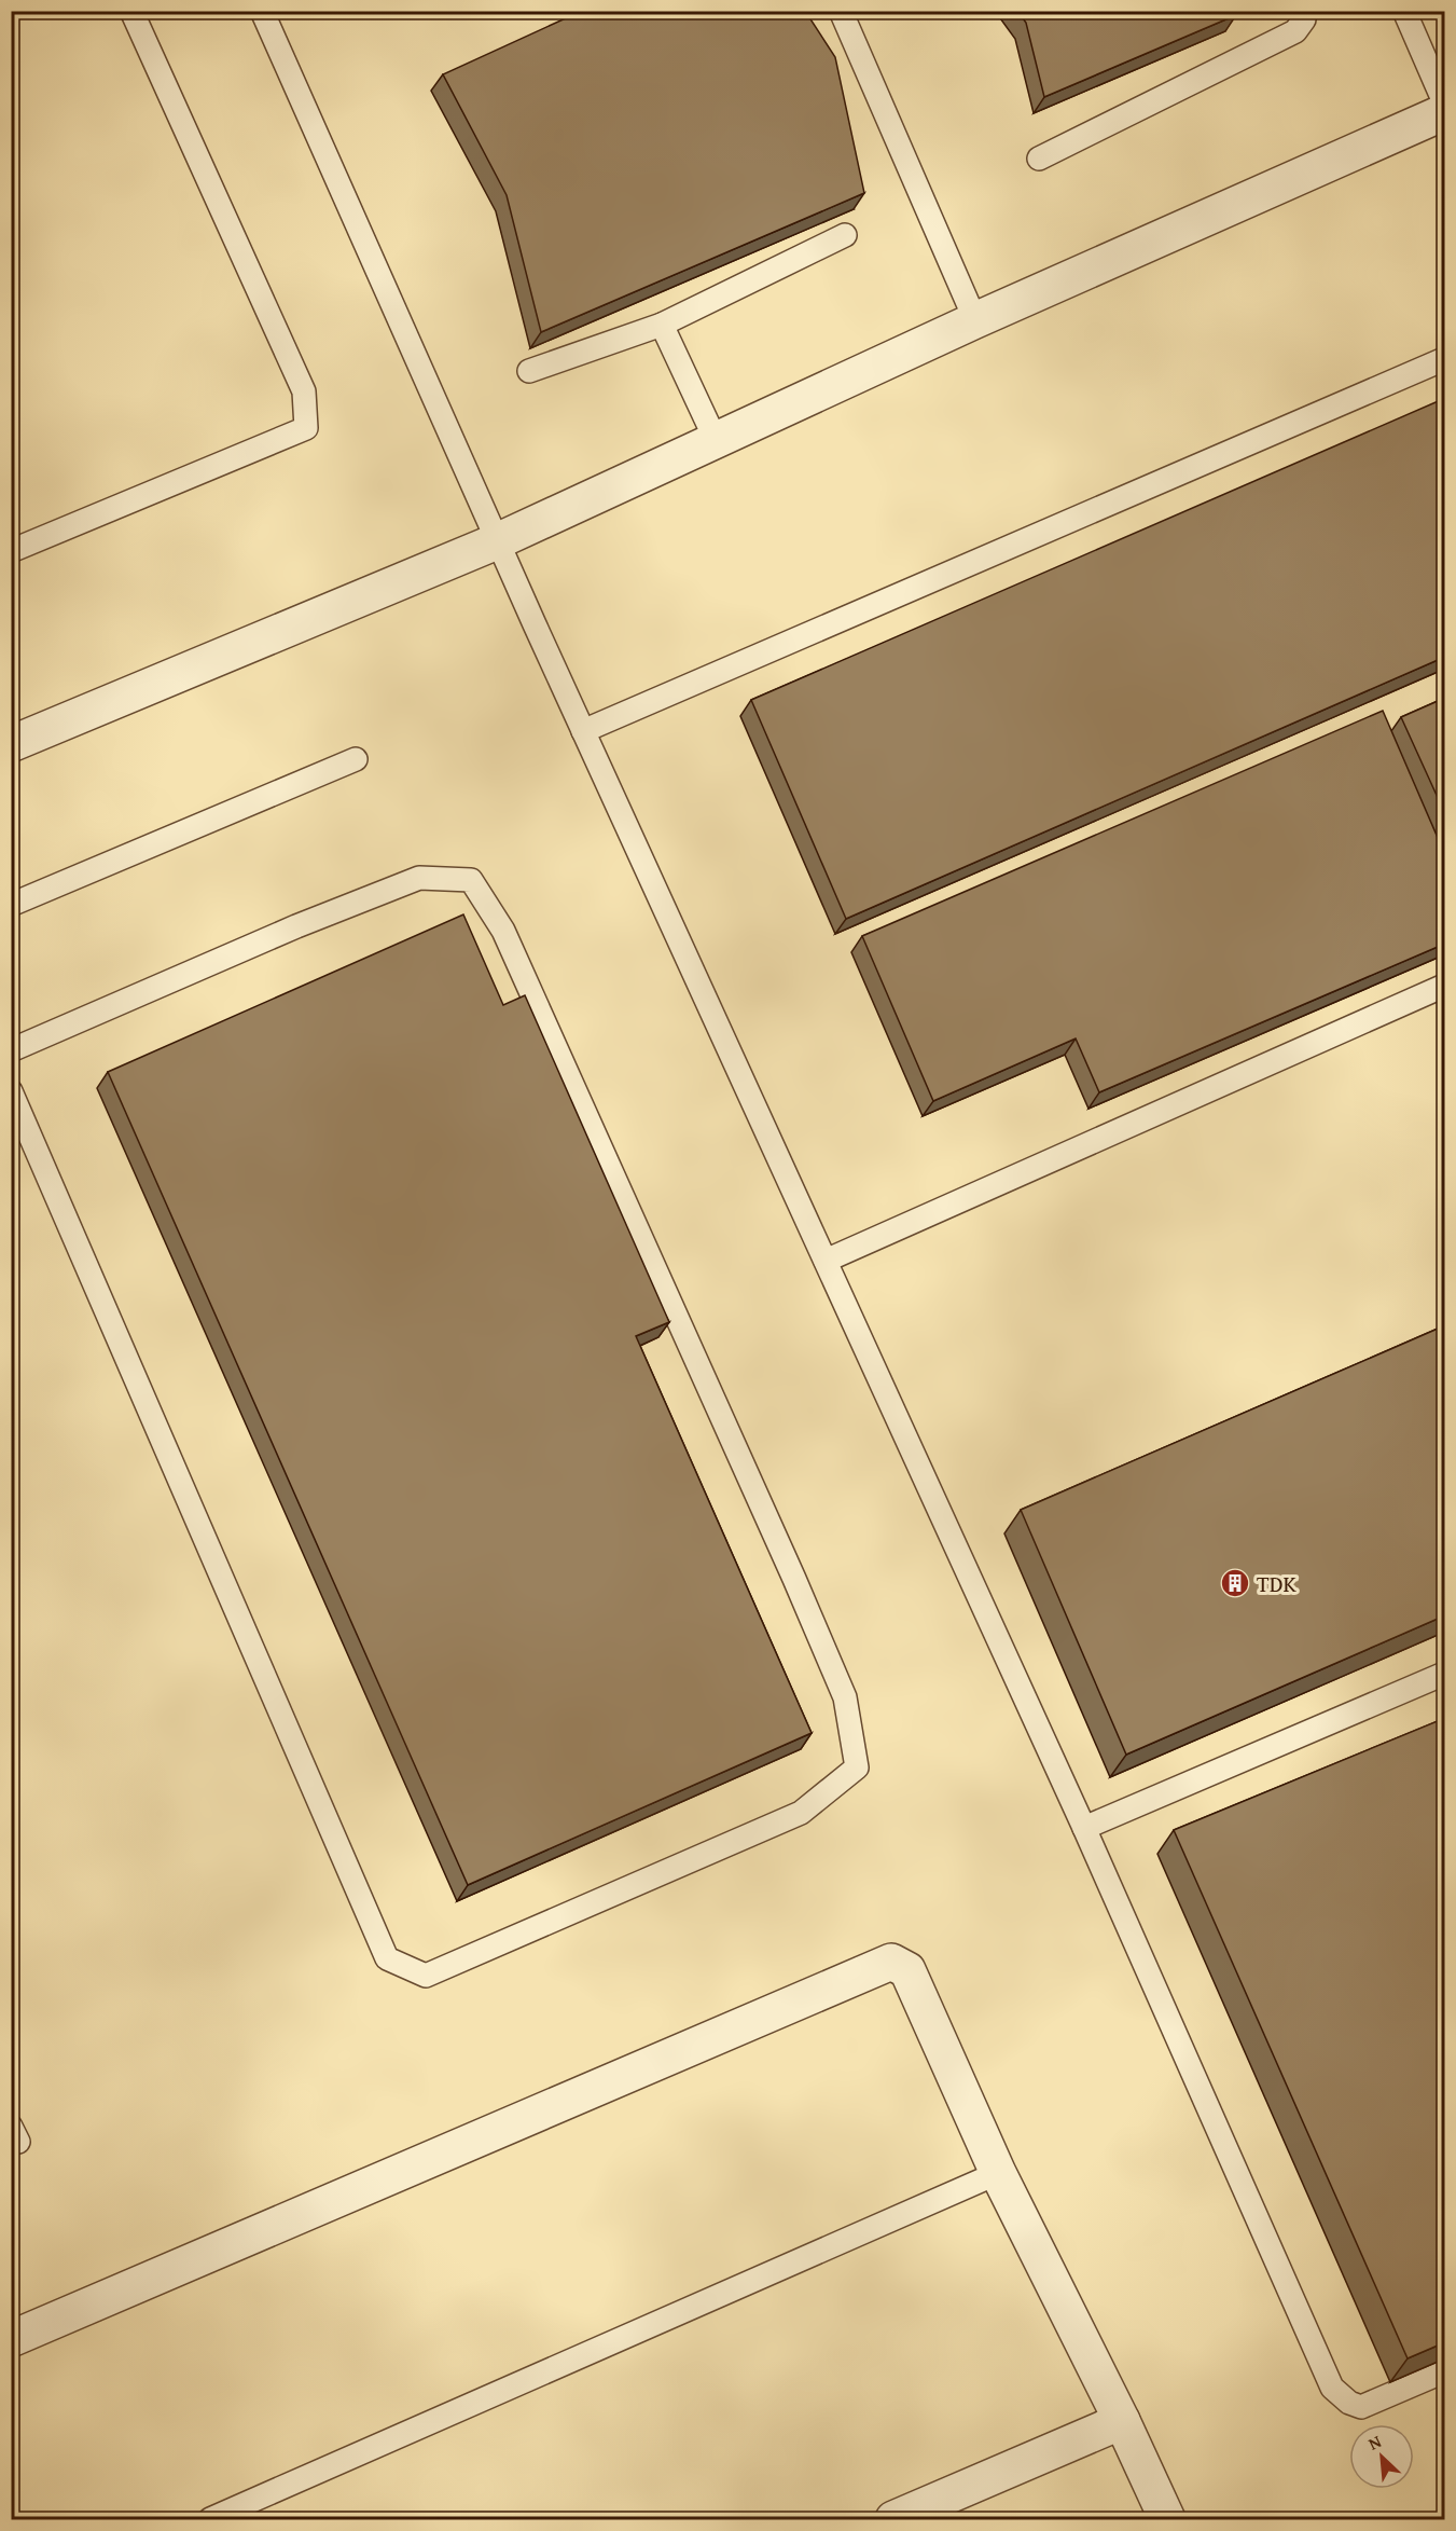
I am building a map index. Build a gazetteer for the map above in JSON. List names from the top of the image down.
{
  "places": {
    "building": ["TDK"]
  },
  "north": "top left"
}
